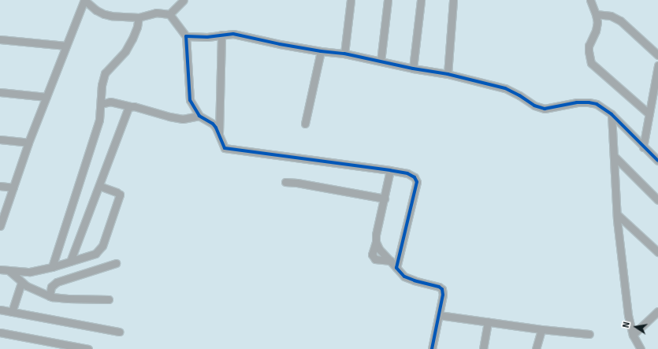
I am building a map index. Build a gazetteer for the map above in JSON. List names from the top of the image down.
{
  "north": "left"
}
